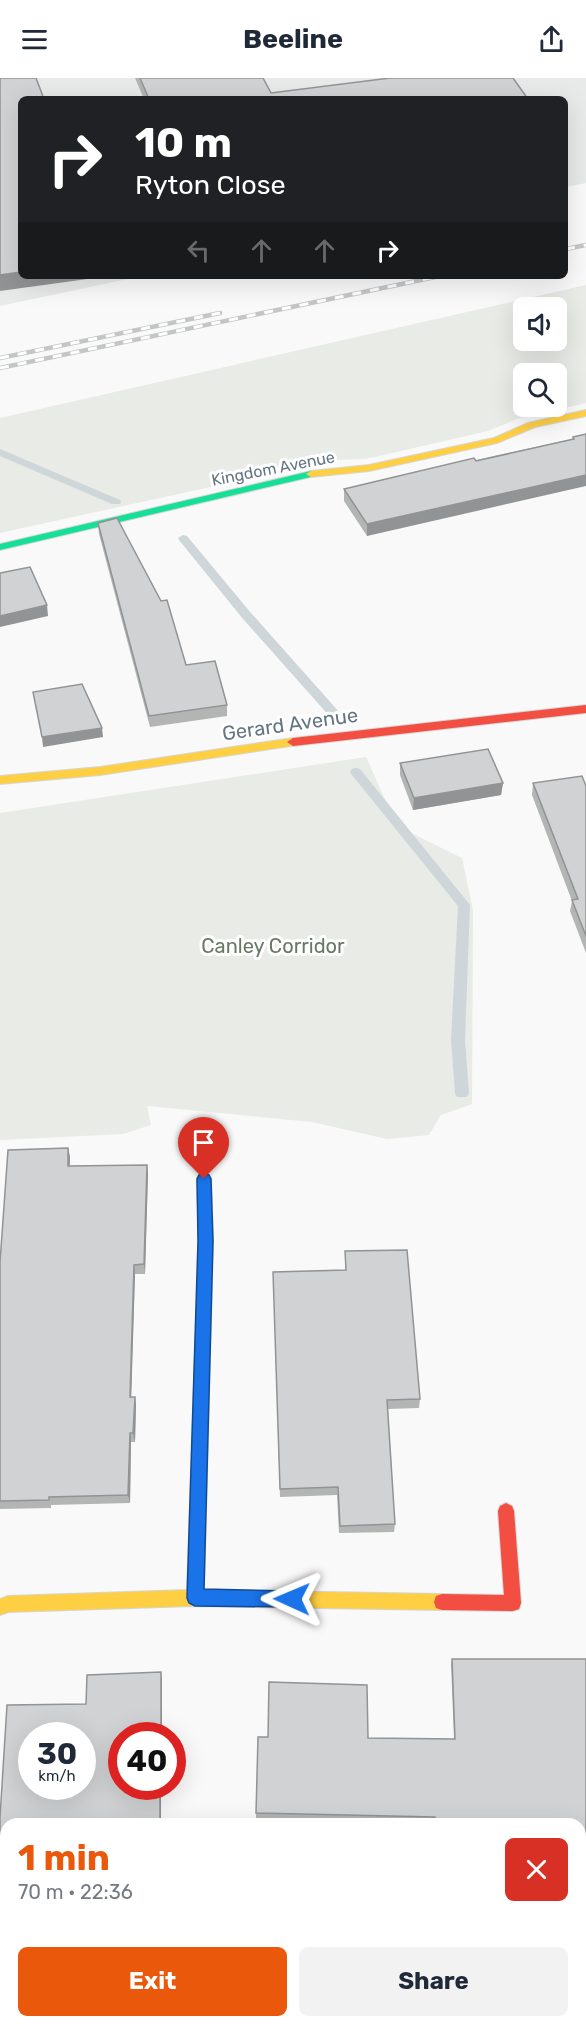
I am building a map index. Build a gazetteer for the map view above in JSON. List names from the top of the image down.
{
  "streets": {
    "street": ["Kingdom Avenue", "Gerard Avenue"]
  },
  "parks": ["Canley Corridor"],
  "page": {
    "header": "Beeline",
    "turn": ["10 m", "Ryton Close"],
    "speed": "30 km/h",
    "limit": "40",
    "heading": ["1 min", "70 m · 22:36"],
    "buttons": ["Exit", "Share"]
  }
}
